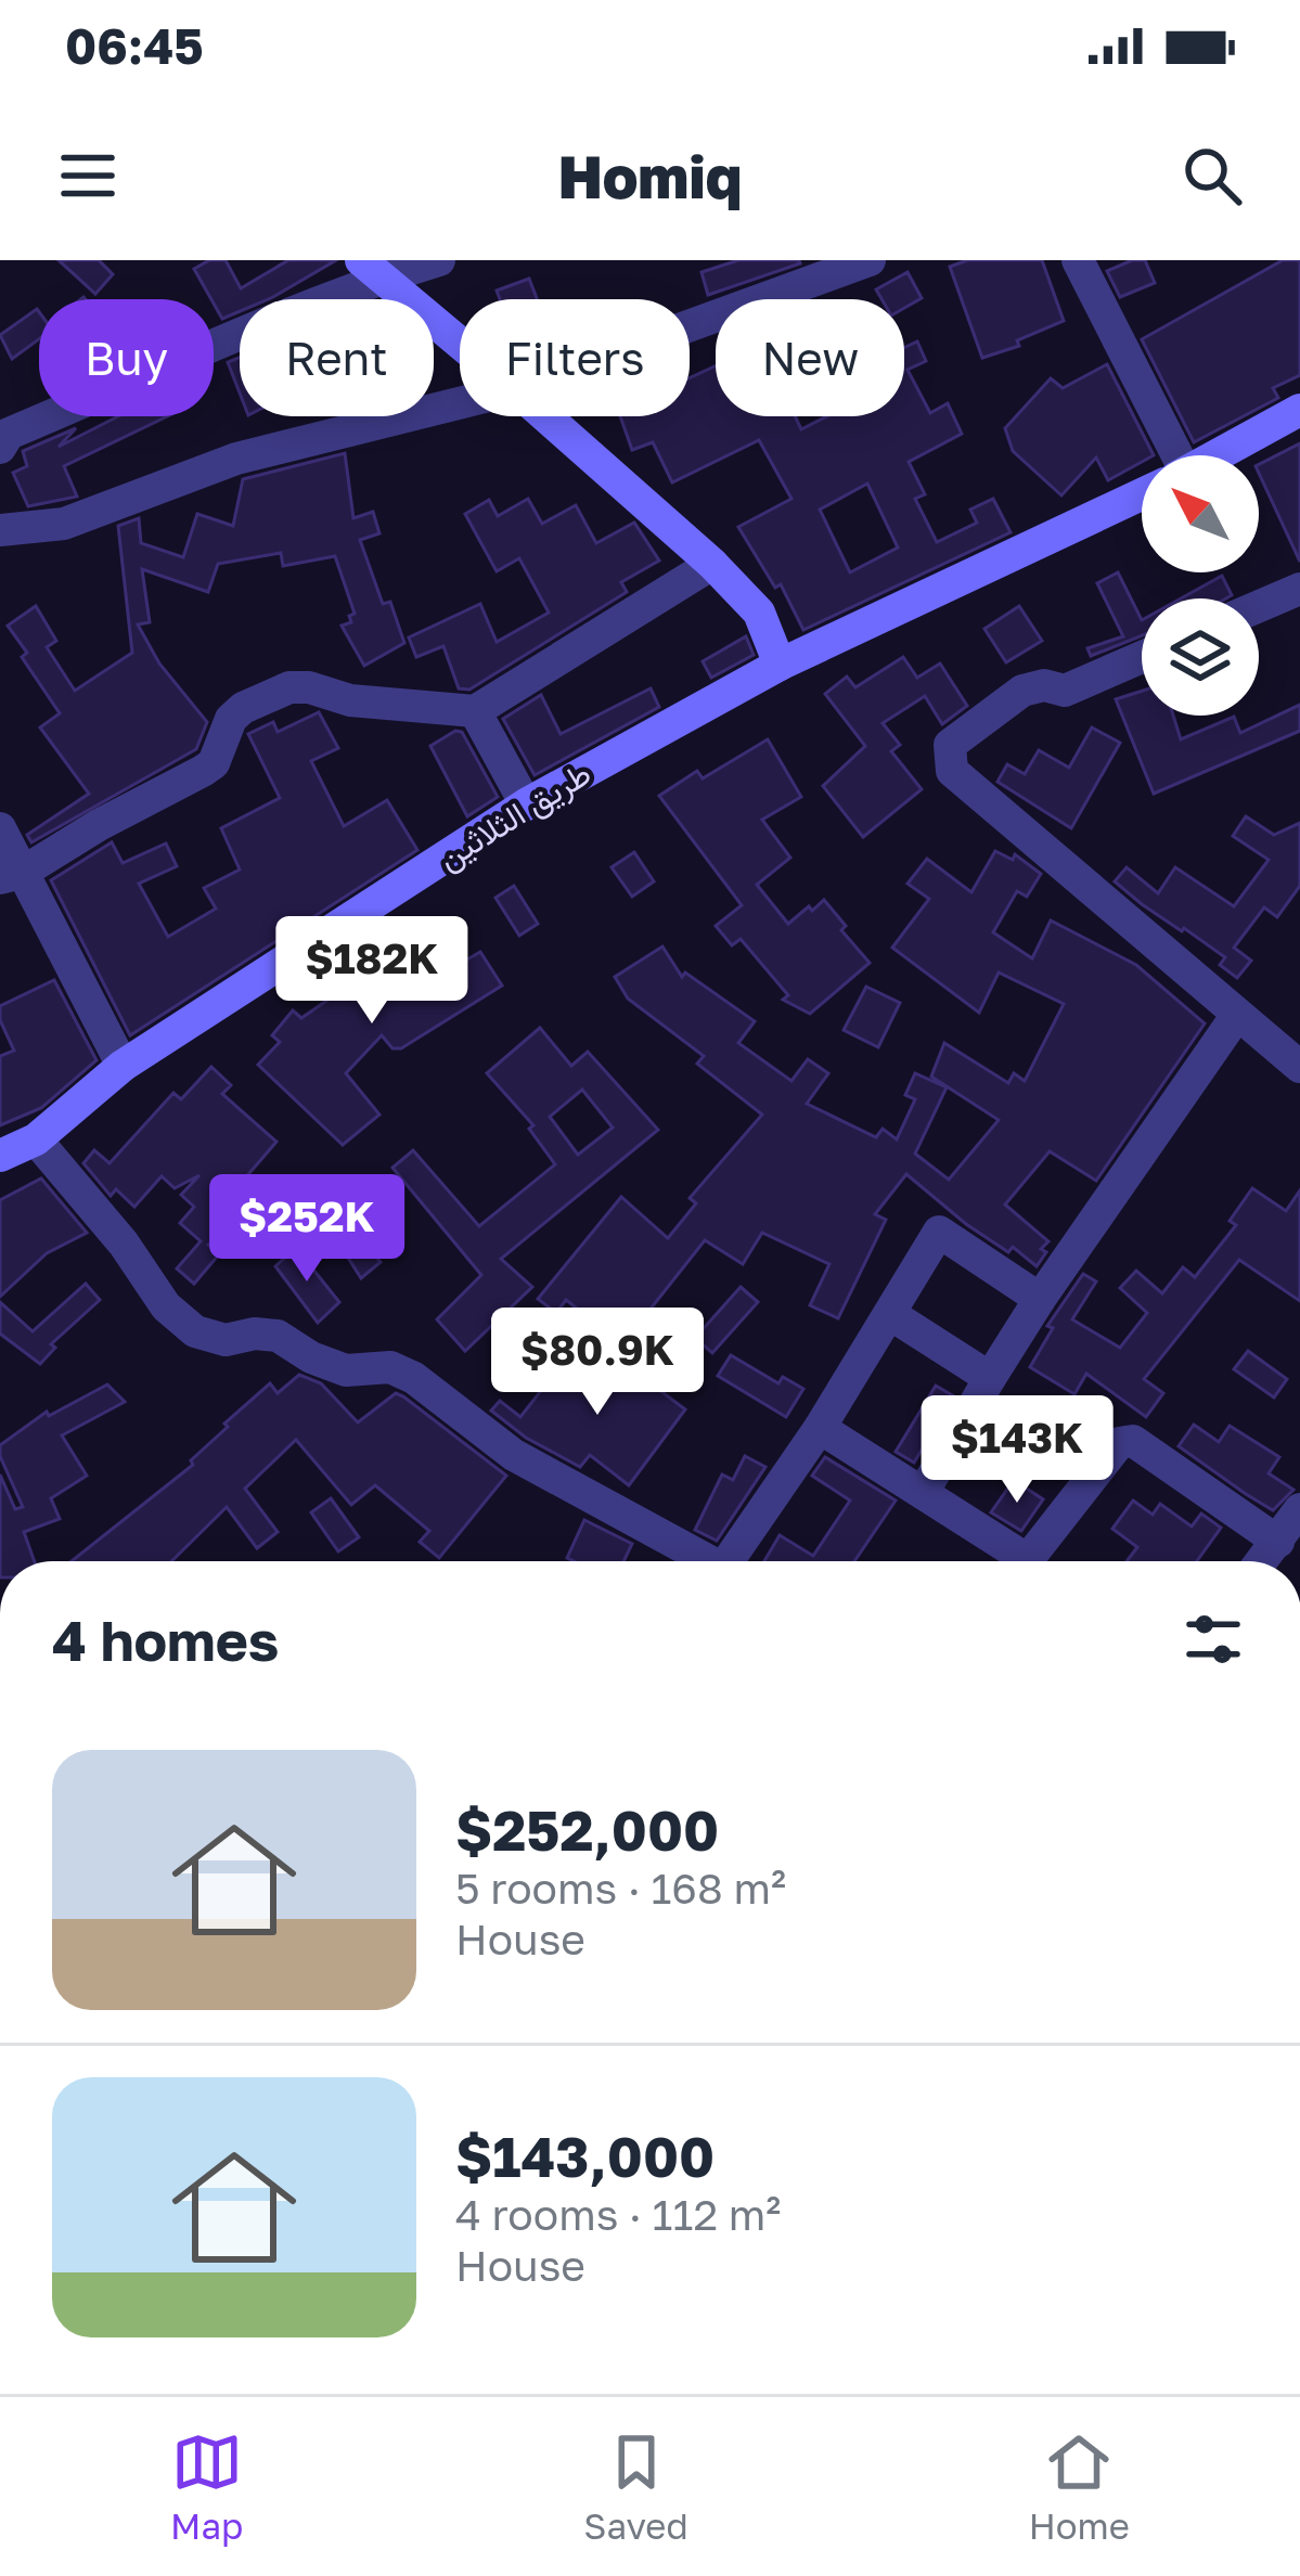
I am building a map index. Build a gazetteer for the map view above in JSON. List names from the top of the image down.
{
  "streets": {
    "main road": ["طريق الثلاثين"]
  },
  "north": "top left",
  "page": {
    "status": "06:45",
    "header": "Homiq",
    "chip": [
      "Buy",
      "Rent",
      "Filters",
      "New"
    ],
    "price": [
      "$182K",
      "$252K",
      "$80.9K",
      "$143K"
    ],
    "heading": "4 homes",
    "list": [
      {
        "name": "$252,000",
        "note": "5 rooms · 168 m² · House"
      },
      {
        "name": "$143,000",
        "note": "4 rooms · 112 m² · House"
      }
    ],
    "tabs": ["Map", "Saved", "Home"]
  }
}
